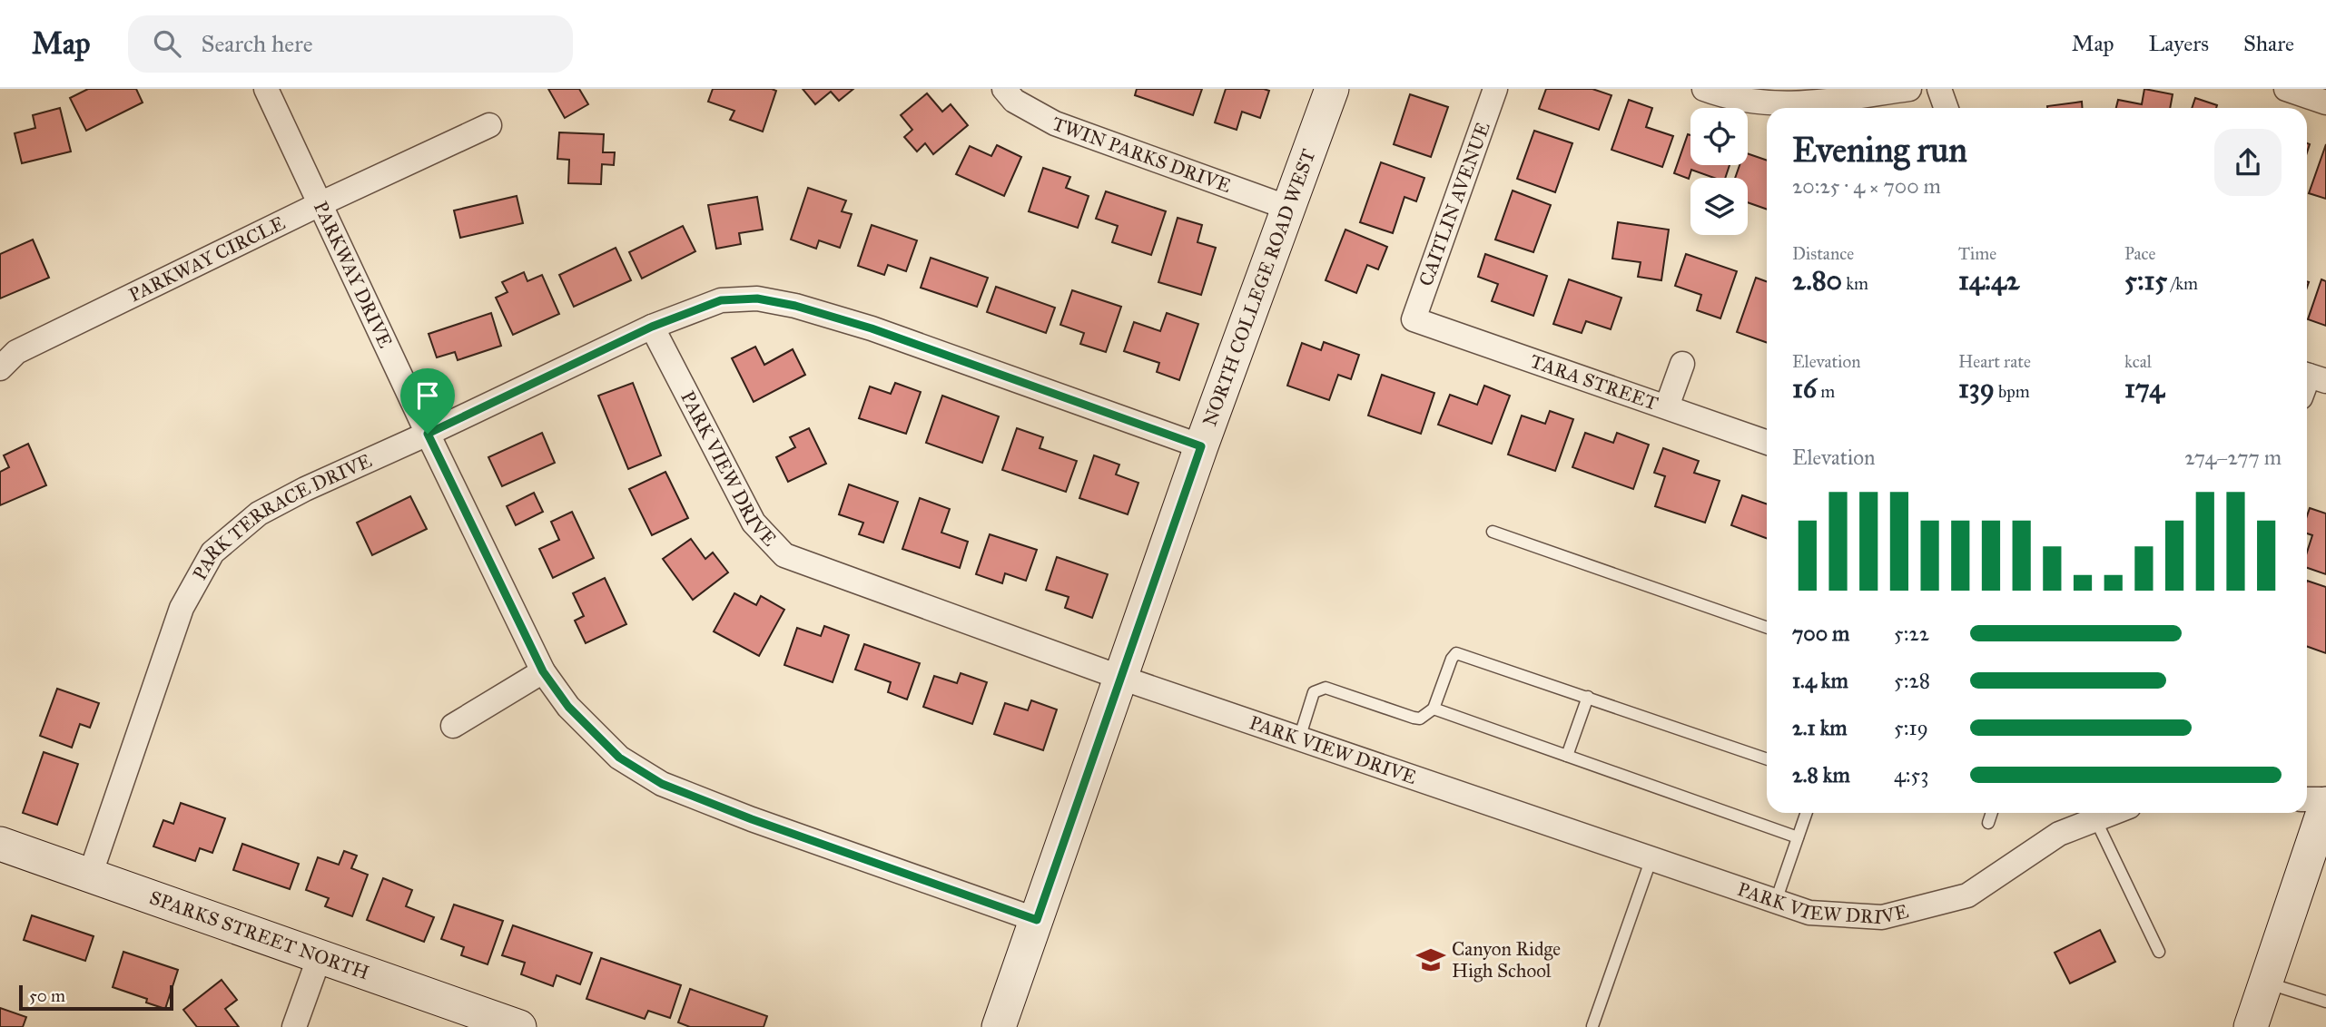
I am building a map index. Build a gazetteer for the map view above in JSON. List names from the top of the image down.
{
  "streets": {
    "street": [
      "TWIN PARKS DRIVE",
      "CAITLIN AVENUE",
      "PARKWAY CIRCLE",
      "PARKWAY DRIVE",
      "NORTH COLLEGE ROAD WEST",
      "TARA STREET",
      "PARK VIEW DRIVE",
      "PARK TERRACE DRIVE",
      "SPARKS STREET NORTH"
    ]
  },
  "crossings": [
    ["TWIN PARKS DRIVE", "NORTH COLLEGE ROAD WEST"],
    ["CAITLIN AVENUE", "TARA STREET"],
    ["PARKWAY CIRCLE", "PARKWAY DRIVE"],
    ["PARKWAY DRIVE", "NORTH COLLEGE ROAD WEST"],
    ["PARKWAY DRIVE", "PARK TERRACE DRIVE"],
    ["NORTH COLLEGE ROAD WEST", "PARK VIEW DRIVE"],
    ["NORTH COLLEGE ROAD WEST", "PARK TERRACE DRIVE"],
    ["PARK VIEW DRIVE", "PARK TERRACE DRIVE"],
    ["PARK TERRACE DRIVE", "SPARKS STREET NORTH"]
  ],
  "places": {
    "school or university": ["Canyon Ridge High School"]
  },
  "scale_bar": "50 m",
  "page": {
    "header": "Map",
    "search": "Search here",
    "nav": ["Map", "Layers", "Share"],
    "heading": ["Evening run", "20:25 · 4 × 700 m"],
    "stats": [
      ["Distance", "2.80 km"],
      ["Time", "14:42"],
      ["Pace", "5:15 /km"],
      ["Elevation", "16 m"],
      ["Heart rate", "139 bpm"],
      ["kcal", "174"]
    ],
    "chart": ["Elevation", "274–277 m"],
    "list": [
      {
        "name": "700 m",
        "note": "5:22"
      },
      {
        "name": "1.4 km",
        "note": "5:28"
      },
      {
        "name": "2.1 km",
        "note": "5:19"
      },
      {
        "name": "2.8 km",
        "note": "4:53"
      }
    ],
    "scale": "50 m"
  }
}
